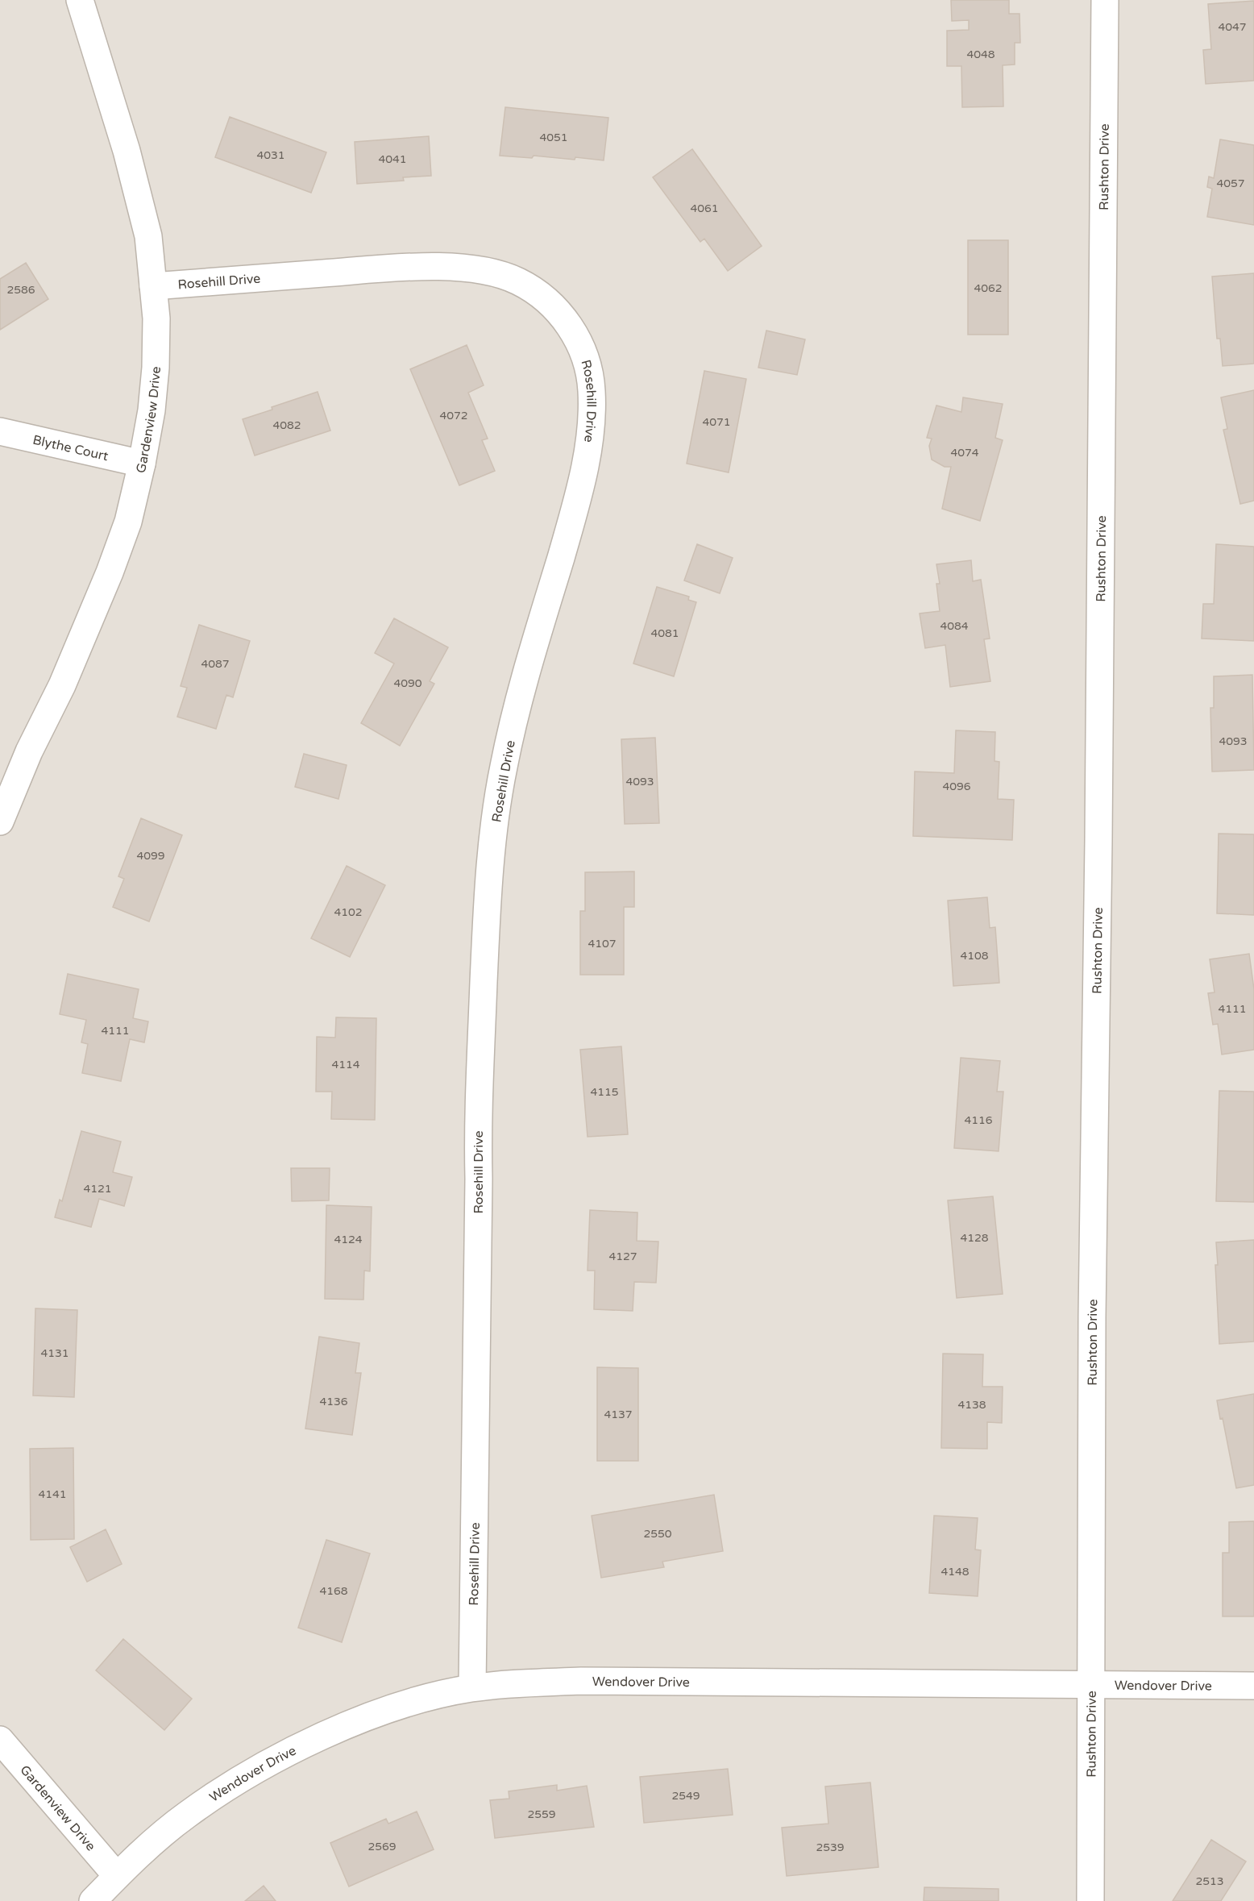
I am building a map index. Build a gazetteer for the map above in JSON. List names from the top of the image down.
{
  "streets": {
    "street": [
      "Rushton Drive",
      "Rosehill Drive",
      "Gardenview Drive",
      "Blythe Court",
      "Wendover Drive"
    ]
  },
  "crossings": [
    ["Rushton Drive", "Wendover Drive"],
    ["Rosehill Drive", "Gardenview Drive"],
    ["Rosehill Drive", "Wendover Drive"],
    ["Gardenview Drive", "Blythe Court"],
    ["Gardenview Drive", "Wendover Drive"]
  ],
  "house_numbers": [
    "4047",
    "4048",
    "4051",
    "4031",
    "4041",
    "4057",
    "4061",
    "4062",
    "2586",
    "4072",
    "4071",
    "4082",
    "4074",
    "4084",
    "4081",
    "4087",
    "4090",
    "4093",
    "4093",
    "4096",
    "4099",
    "4102",
    "4107",
    "4108",
    "4111",
    "4111",
    "4114",
    "4115",
    "4116",
    "4121",
    "4128",
    "4124",
    "4127",
    "4131",
    "4136",
    "4138",
    "4137",
    "4141",
    "2550",
    "4148",
    "4168",
    "2549",
    "2559",
    "2569",
    "2539",
    "2513"
  ]
}
